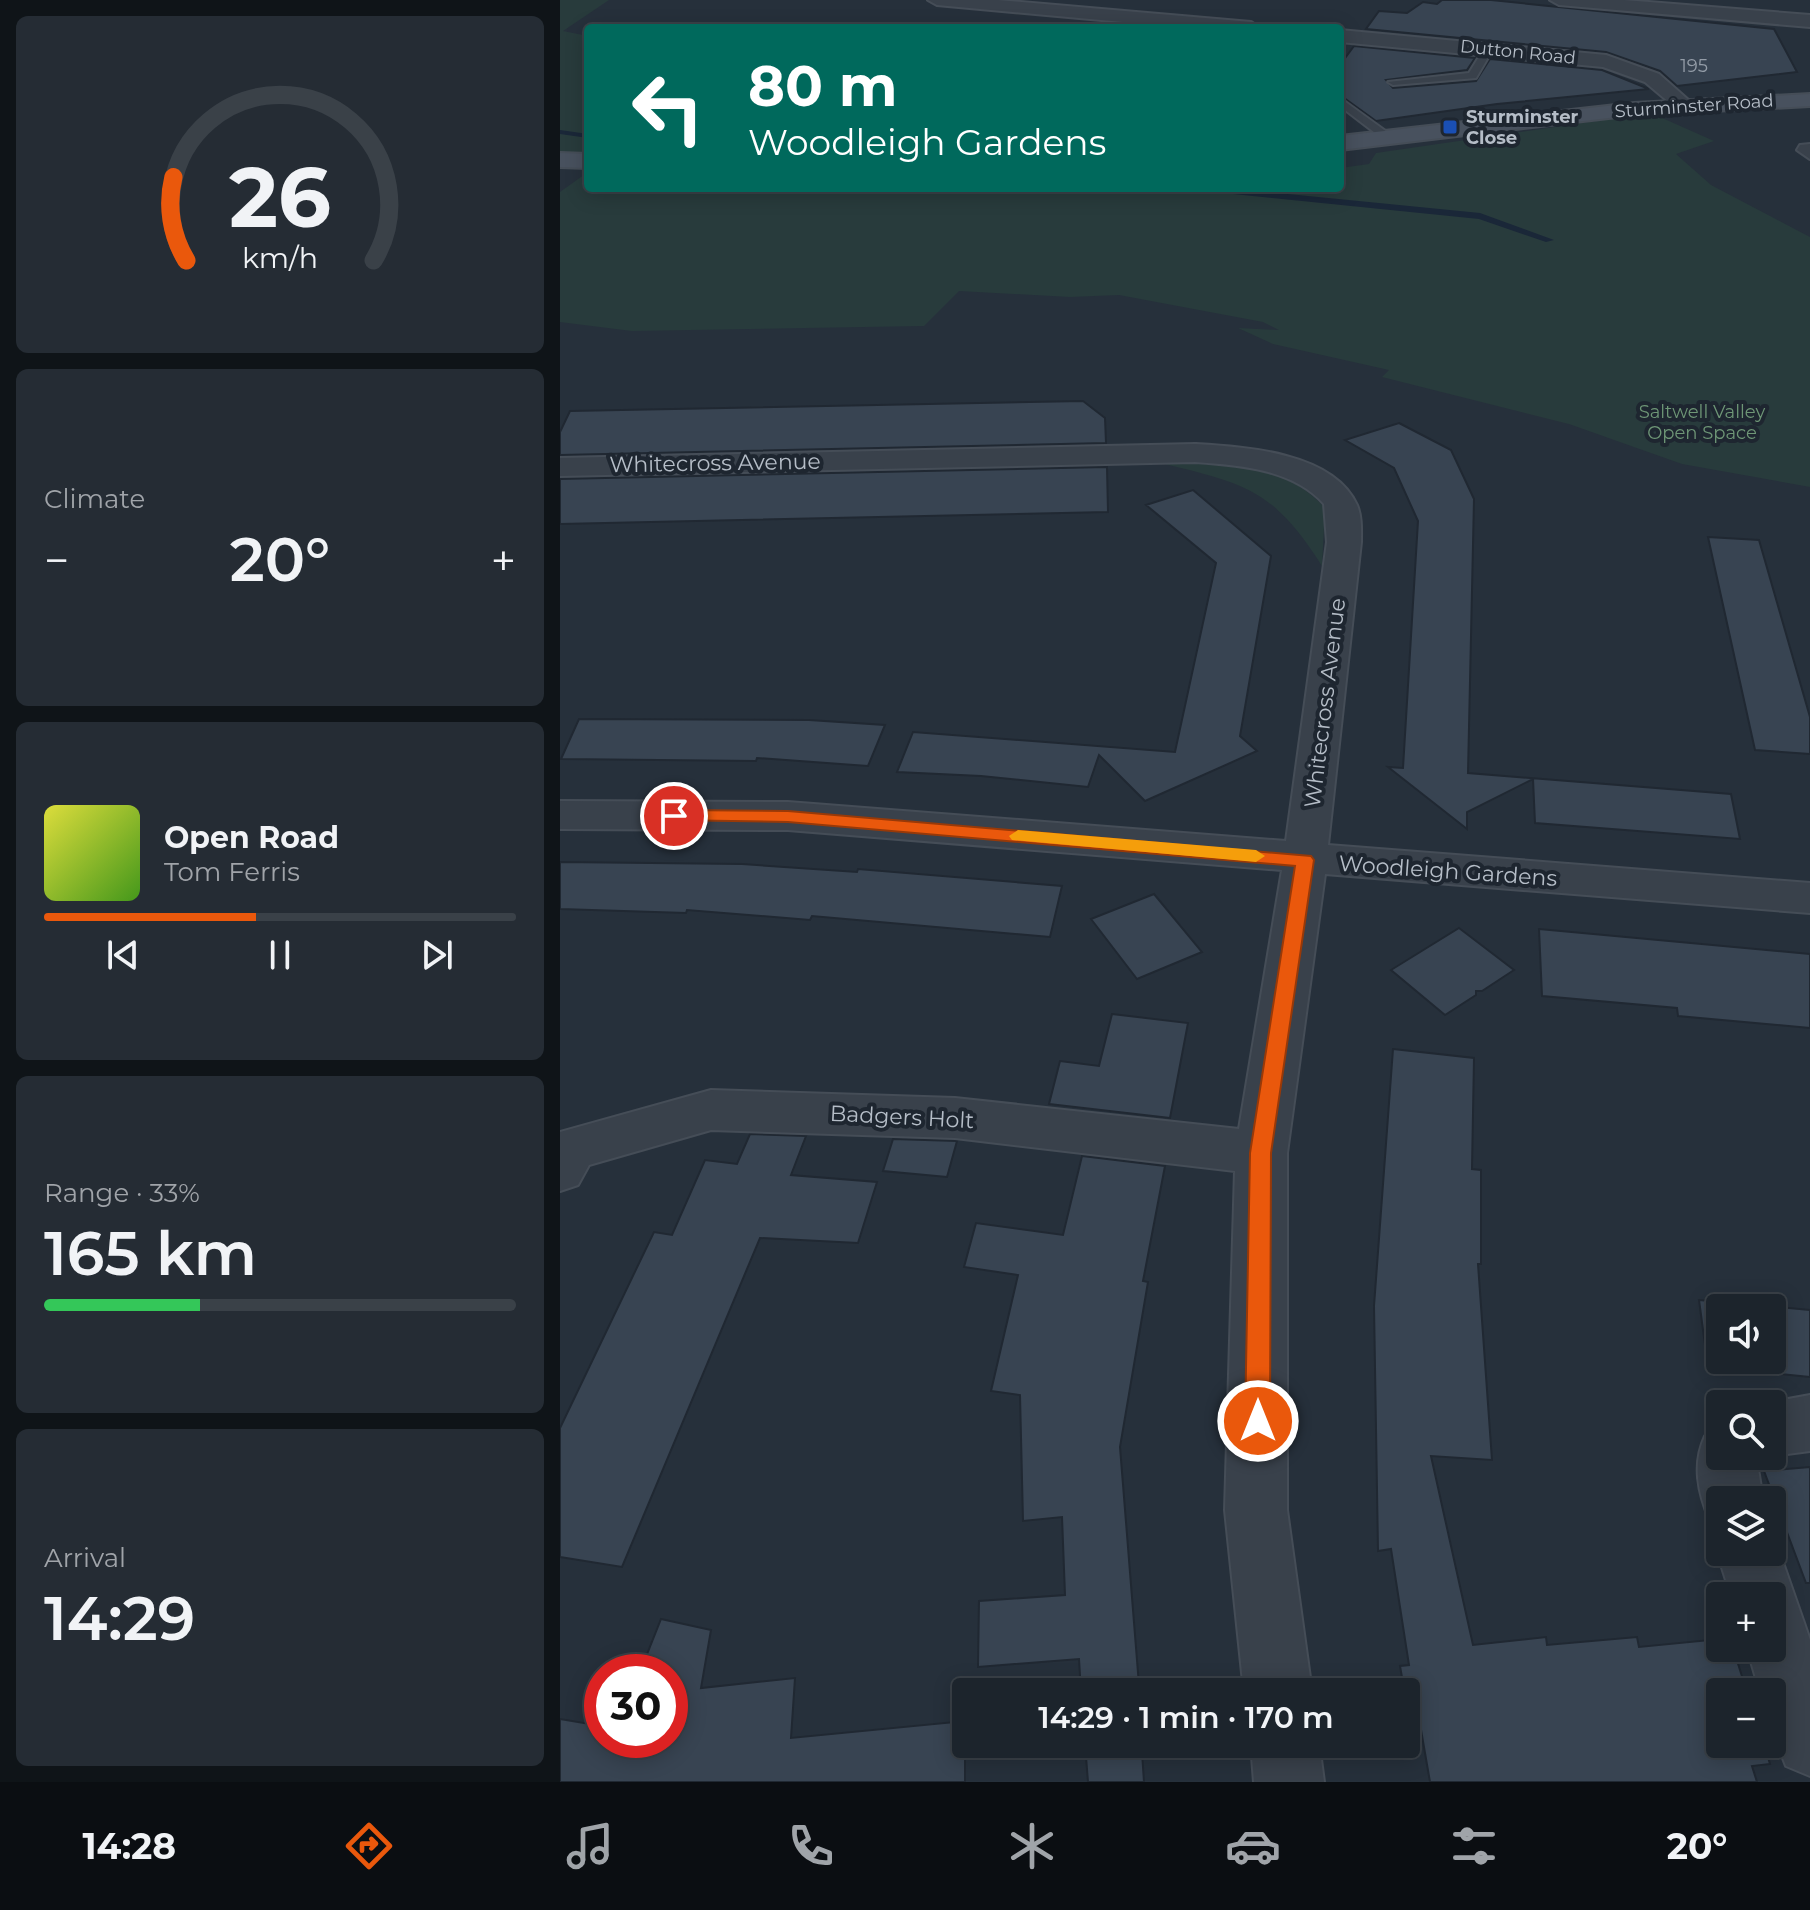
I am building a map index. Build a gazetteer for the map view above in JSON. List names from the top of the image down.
{
  "streets": {
    "street": [
      "Dutton Road",
      "Sturminster Road",
      "Whitecross Avenue",
      "Woodleigh Gardens",
      "Badgers Holt"
    ]
  },
  "crossings": [
    ["Dutton Road", "Sturminster Road"],
    ["Whitecross Avenue", "Woodleigh Gardens"],
    ["Whitecross Avenue", "Badgers Holt"]
  ],
  "parks": ["Saltwell Valley Open Space"],
  "places": {
    "transit": ["Sturminster Close"]
  },
  "house_numbers": ["195"],
  "page": {
    "turn": ["80 m", "Woodleigh Gardens"],
    "tile": [
      "Climate",
      ["Range · 33%", "165 km"],
      ["Arrival", "14:29"]
    ],
    "heat": ["−", "20°", "+"],
    "song": ["Open Road", "Tom Ferris"],
    "map_buttons": ["+", "−"],
    "limit": "30",
    "trip": "14:29 · 1 min · 170 m",
    "tabs": ["14:28", "20°"],
    "gauge": ["26", "km/h"]
  }
}
